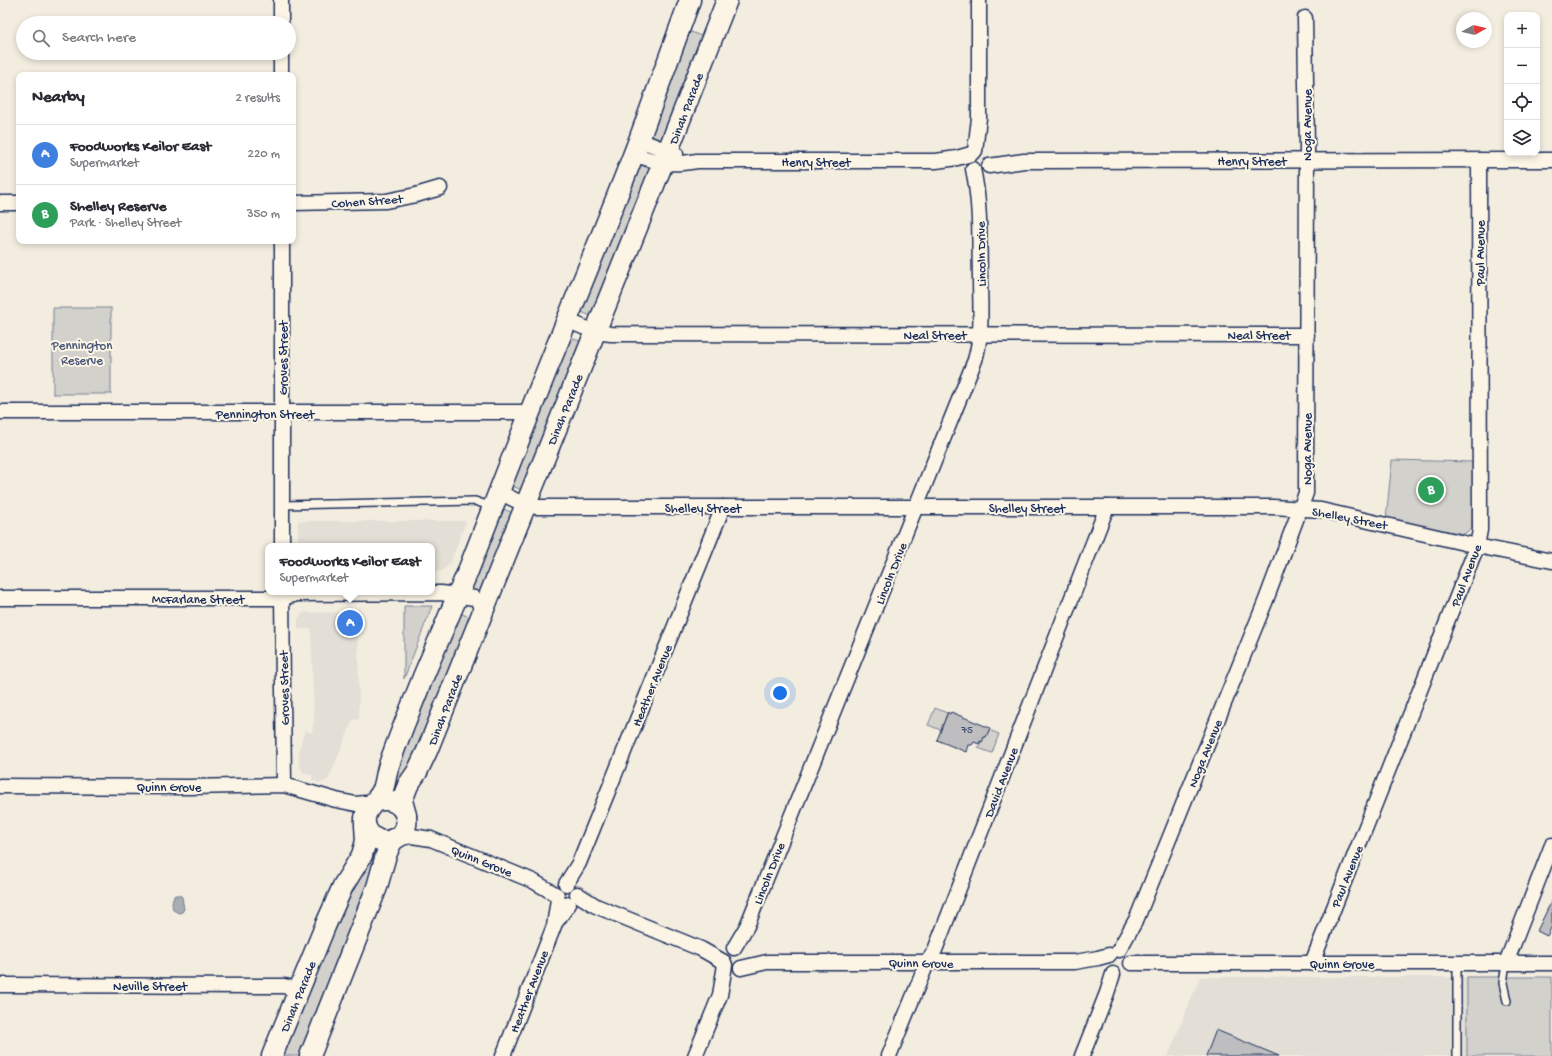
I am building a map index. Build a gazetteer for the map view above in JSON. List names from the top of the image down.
{
  "streets": {
    "street": [
      "Dinah Parade",
      "Noga Avenue",
      "Henry Street",
      "Cohen Street",
      "Paul Avenue",
      "Lincoln Drive",
      "Neal Street",
      "Groves Street",
      "Pennington Street",
      "Shelley Street",
      "McFarlane Street",
      "Heather Avenue",
      "David Avenue",
      "Quinn Grove",
      "Neville Street"
    ]
  },
  "crossings": [
    ["Dinah Parade", "Henry Street"],
    ["Dinah Parade", "Neal Street"],
    ["Dinah Parade", "Shelley Street"],
    ["Dinah Parade", "McFarlane Street"],
    ["Dinah Parade", "Quinn Grove"],
    ["Dinah Parade", "Neville Street"],
    ["Noga Avenue", "Henry Street"],
    ["Noga Avenue", "Neal Street"],
    ["Noga Avenue", "Shelley Street"],
    ["Noga Avenue", "Quinn Grove"],
    ["Henry Street", "Paul Avenue"],
    ["Henry Street", "Lincoln Drive"],
    ["Paul Avenue", "Shelley Street"],
    ["Paul Avenue", "Quinn Grove"],
    ["Lincoln Drive", "Neal Street"],
    ["Lincoln Drive", "Shelley Street"],
    ["Lincoln Drive", "Quinn Grove"],
    ["Groves Street", "Pennington Street"],
    ["Groves Street", "McFarlane Street"],
    ["Groves Street", "Quinn Grove"],
    ["Shelley Street", "Heather Avenue"],
    ["Shelley Street", "David Avenue"],
    ["Heather Avenue", "Quinn Grove"],
    ["David Avenue", "Quinn Grove"]
  ],
  "parks": ["Pennington Reserve"],
  "house_numbers": ["75"],
  "north": "right",
  "page": {
    "map_buttons": ["+", "−"],
    "search": "Search here",
    "heading": ["Nearby", "2 results"],
    "list": [
      {
        "mark": "A",
        "name": "Foodworks Keilor East",
        "note": "Supermarket",
        "value": "220 m"
      },
      {
        "mark": "B",
        "name": "Shelley Reserve",
        "note": "Park · Shelley Street",
        "value": "350 m"
      }
    ],
    "pins": ["B", "A"],
    "popup": ["Foodworks Keilor East", "Supermarket"]
  }
}
